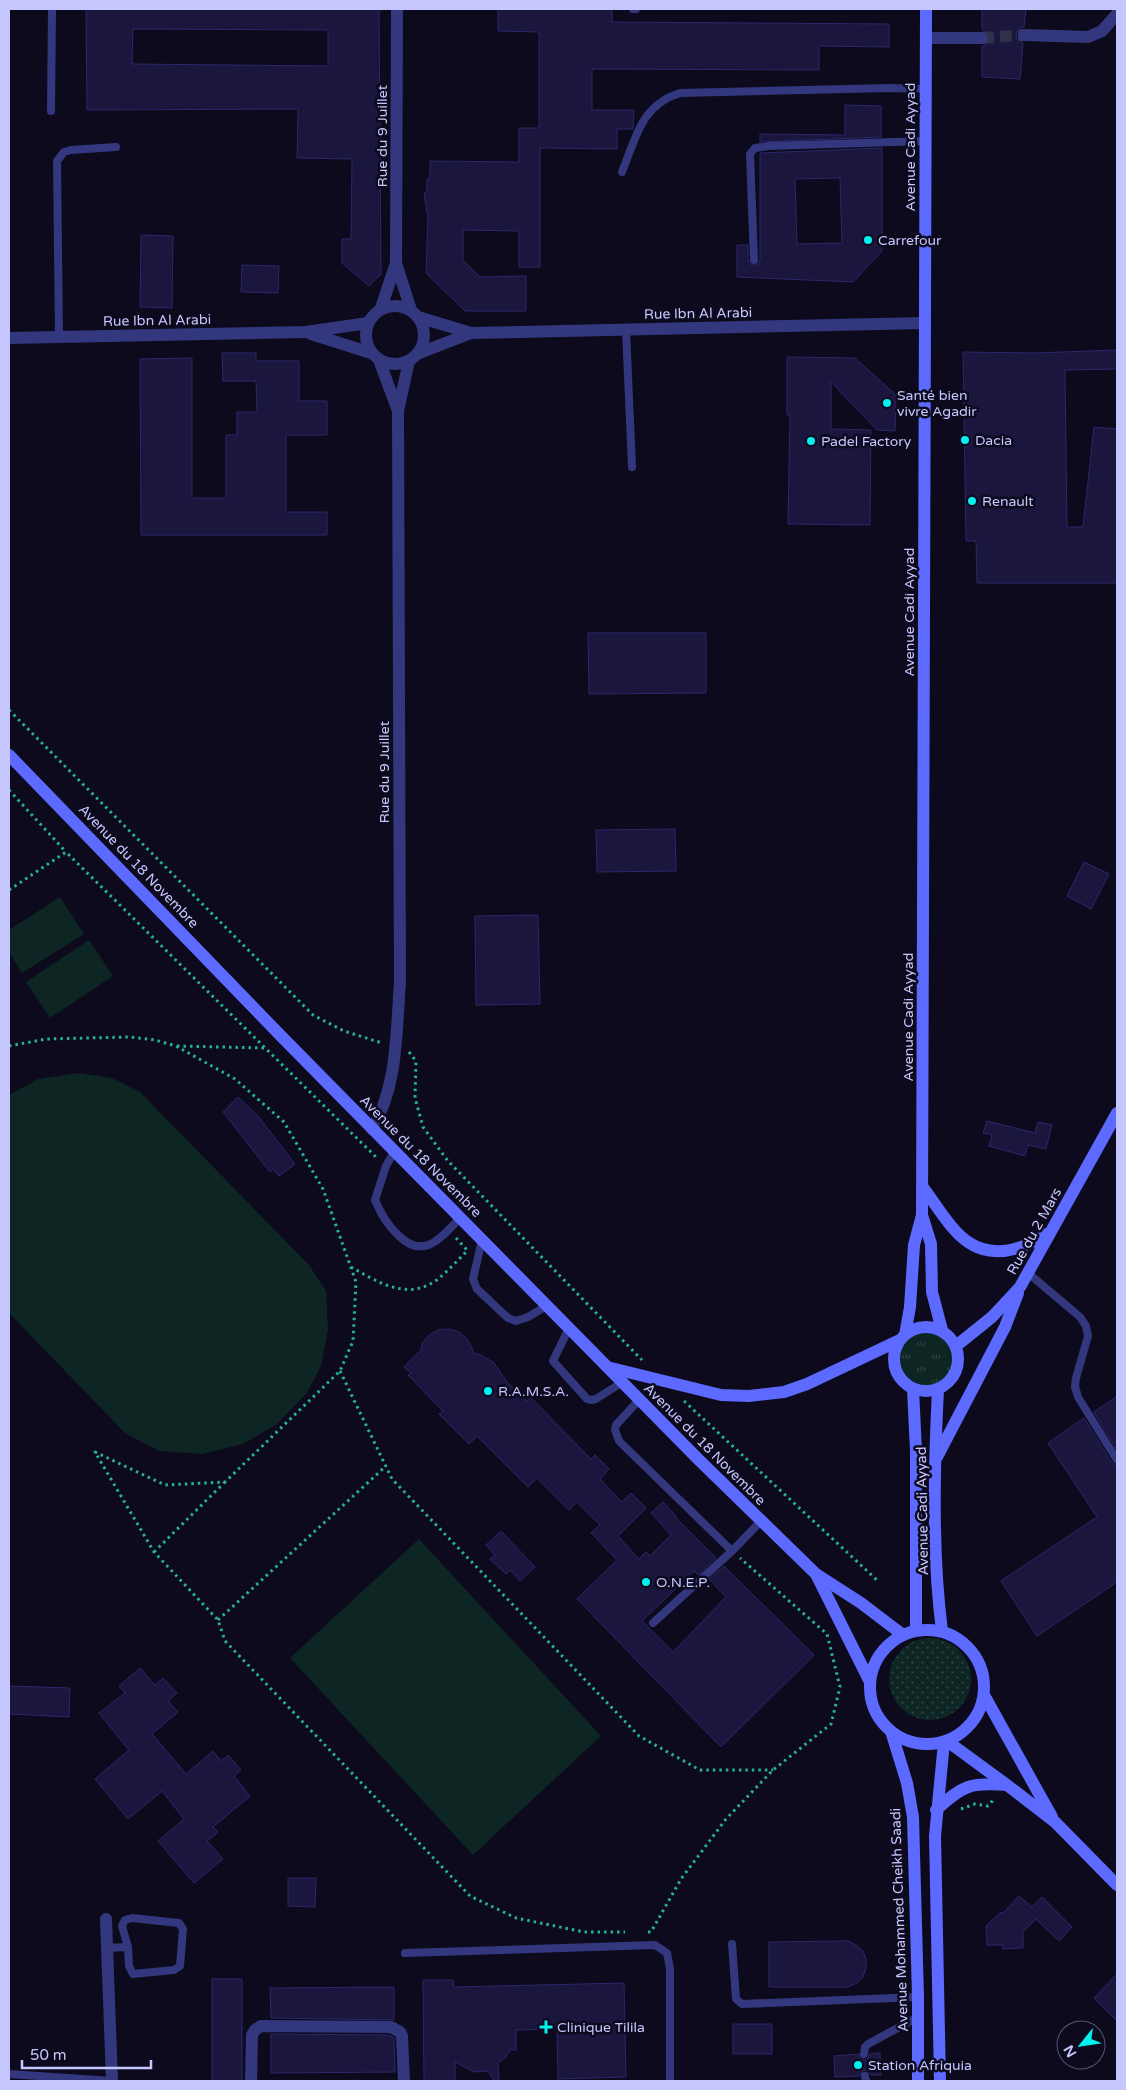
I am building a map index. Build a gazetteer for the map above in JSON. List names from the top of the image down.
{
  "streets": {
    "main road": [
      "Avenue Cadi Ayyad",
      "Avenue du 18 Novembre",
      "Rue du 2 Mars",
      "Avenue Mohammed Cheikh Saadi"
    ],
    "street": ["Rue du 9 Juillet", "Rue Ibn Al Arabi"]
  },
  "crossings": [
    ["Rue du 9 Juillet", "Rue Ibn Al Arabi"],
    ["Rue du 9 Juillet", "Avenue du 18 Novembre"],
    ["Avenue Cadi Ayyad", "Rue Ibn Al Arabi"],
    ["Avenue Cadi Ayyad", "Avenue du 18 Novembre"],
    ["Avenue Cadi Ayyad", "Rue du 2 Mars"],
    ["Avenue Cadi Ayyad", "Avenue Mohammed Cheikh Saadi"],
    ["Avenue du 18 Novembre", "Avenue Mohammed Cheikh Saadi"]
  ],
  "places": {
    "other": [
      "Carrefour",
      "Santé bien vivre Agadir",
      "Dacia",
      "Padel Factory",
      "Renault",
      "R.A.M.S.A.",
      "O.N.E.P.",
      "Station Afriquia"
    ],
    "health": ["Clinique Tilila"]
  },
  "scale_bar": "50 m",
  "north": "bottom left"
}
